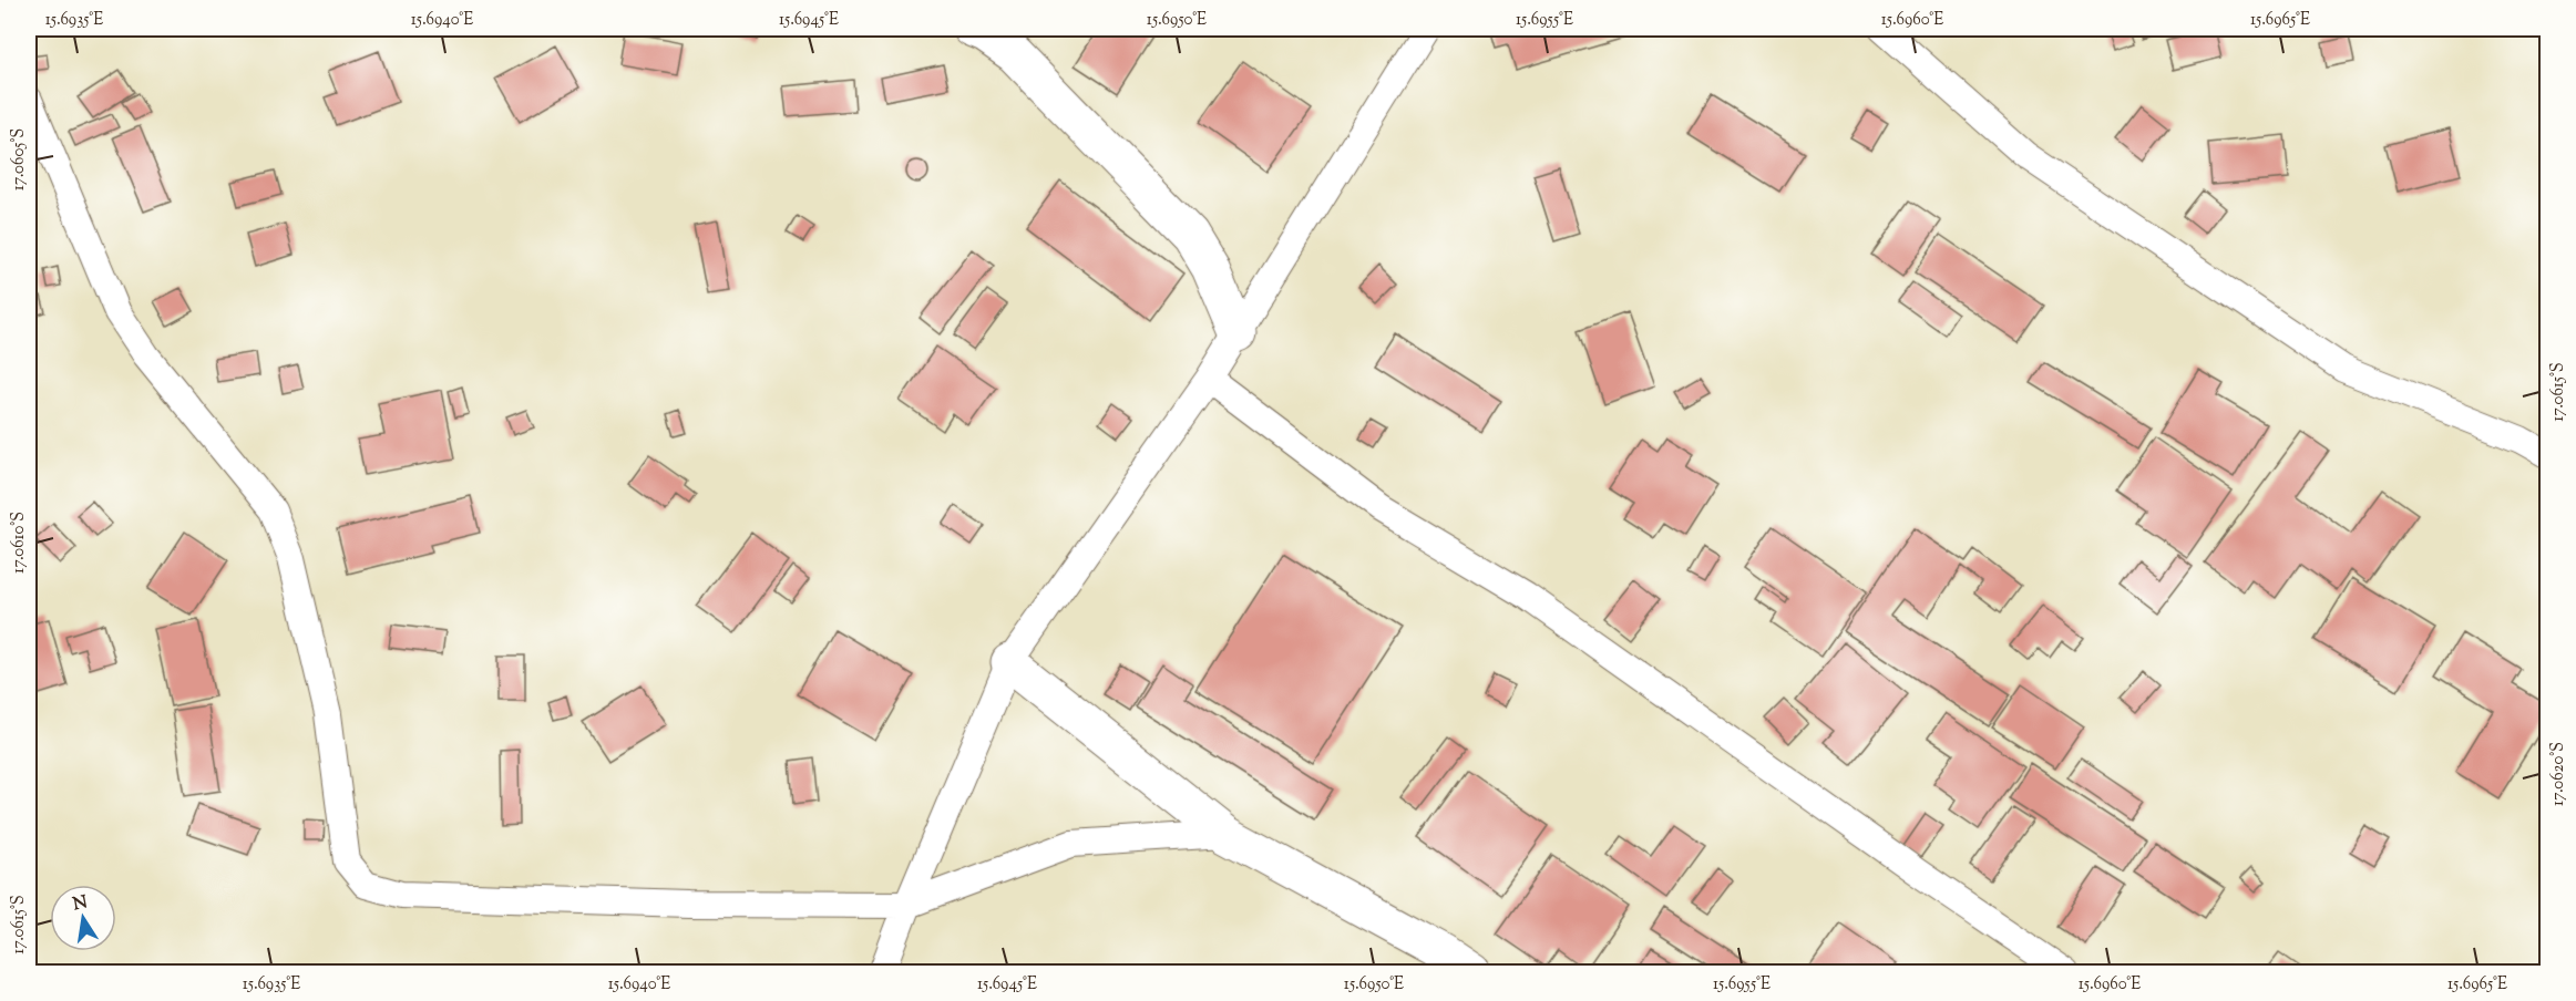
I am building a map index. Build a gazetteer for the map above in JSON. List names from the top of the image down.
{
  "north": "top",
  "coordinates": [
    "15.6935°E",
    "15.6940°E",
    "15.6945°E",
    "15.6950°E",
    "15.6955°E",
    "15.6960°E",
    "15.6965°E",
    "17.0605°S",
    "17.0615°S",
    "17.0610°S",
    "17.0620°S"
  ]
}
